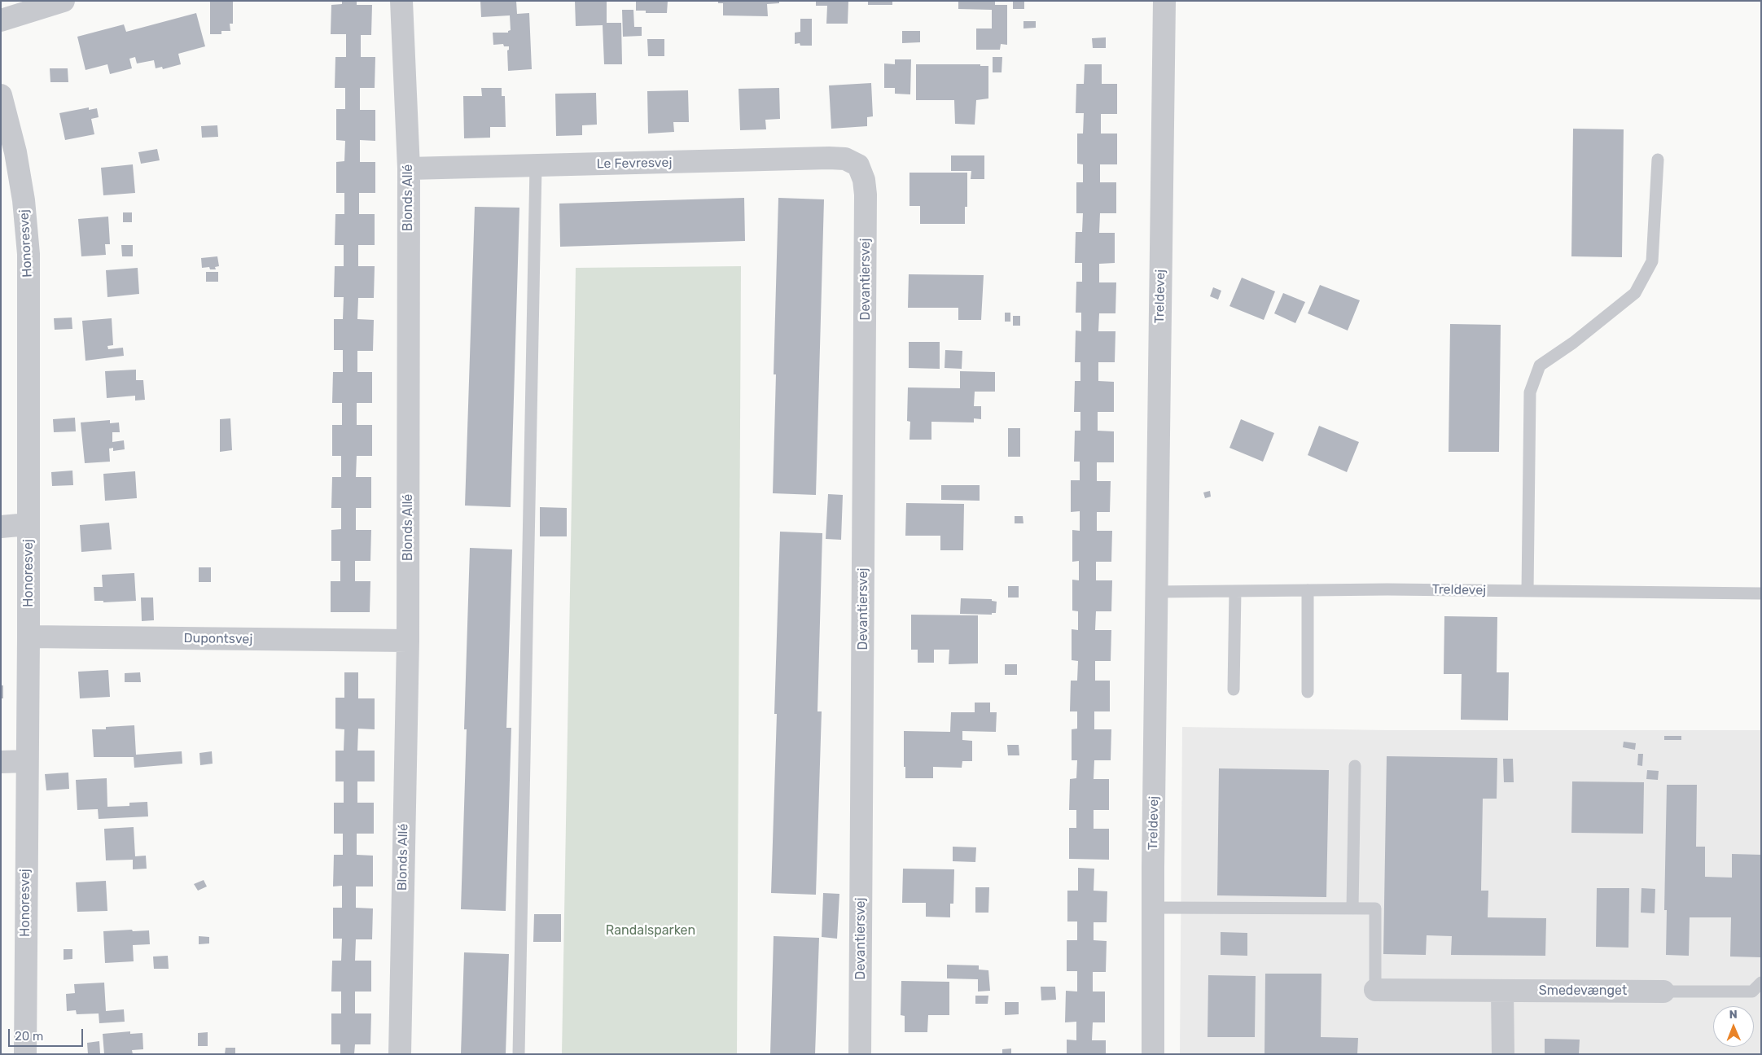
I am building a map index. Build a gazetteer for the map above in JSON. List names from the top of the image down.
{
  "streets": {
    "street": [
      "Le Fevresvej",
      "Blonds Allé",
      "Honoresvej",
      "Devantiersvej",
      "Treldevej",
      "Dupontsvej",
      "Smedevænget"
    ]
  },
  "crossings": [
    ["Le Fevresvej", "Blonds Allé"],
    ["Le Fevresvej", "Devantiersvej"],
    ["Blonds Allé", "Dupontsvej"],
    ["Honoresvej", "Dupontsvej"]
  ],
  "parks": ["Randalsparken"],
  "scale_bar": "20 m",
  "north": "top"
}
